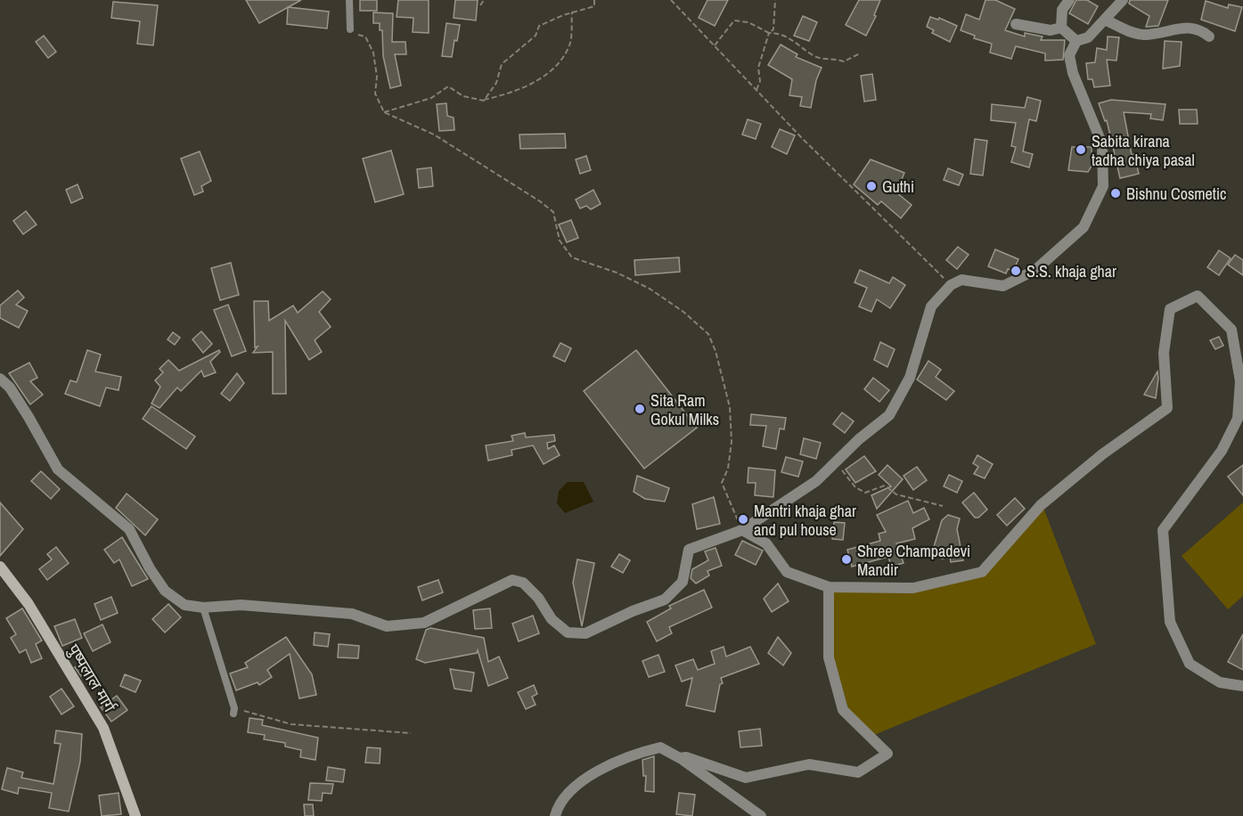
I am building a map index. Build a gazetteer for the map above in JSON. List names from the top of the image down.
{
  "streets": {
    "street": ["पुष्पलाल मार्ग"]
  },
  "places": [
    "Sabita kirana tadha chiya pasal",
    "Guthi",
    "Bishnu Cosmetic",
    "S.S. khaja ghar",
    "Sita Ram Gokul Milks",
    "Mantri khaja ghar and pul house",
    "Shree Champadevi Mandir"
  ]
}
